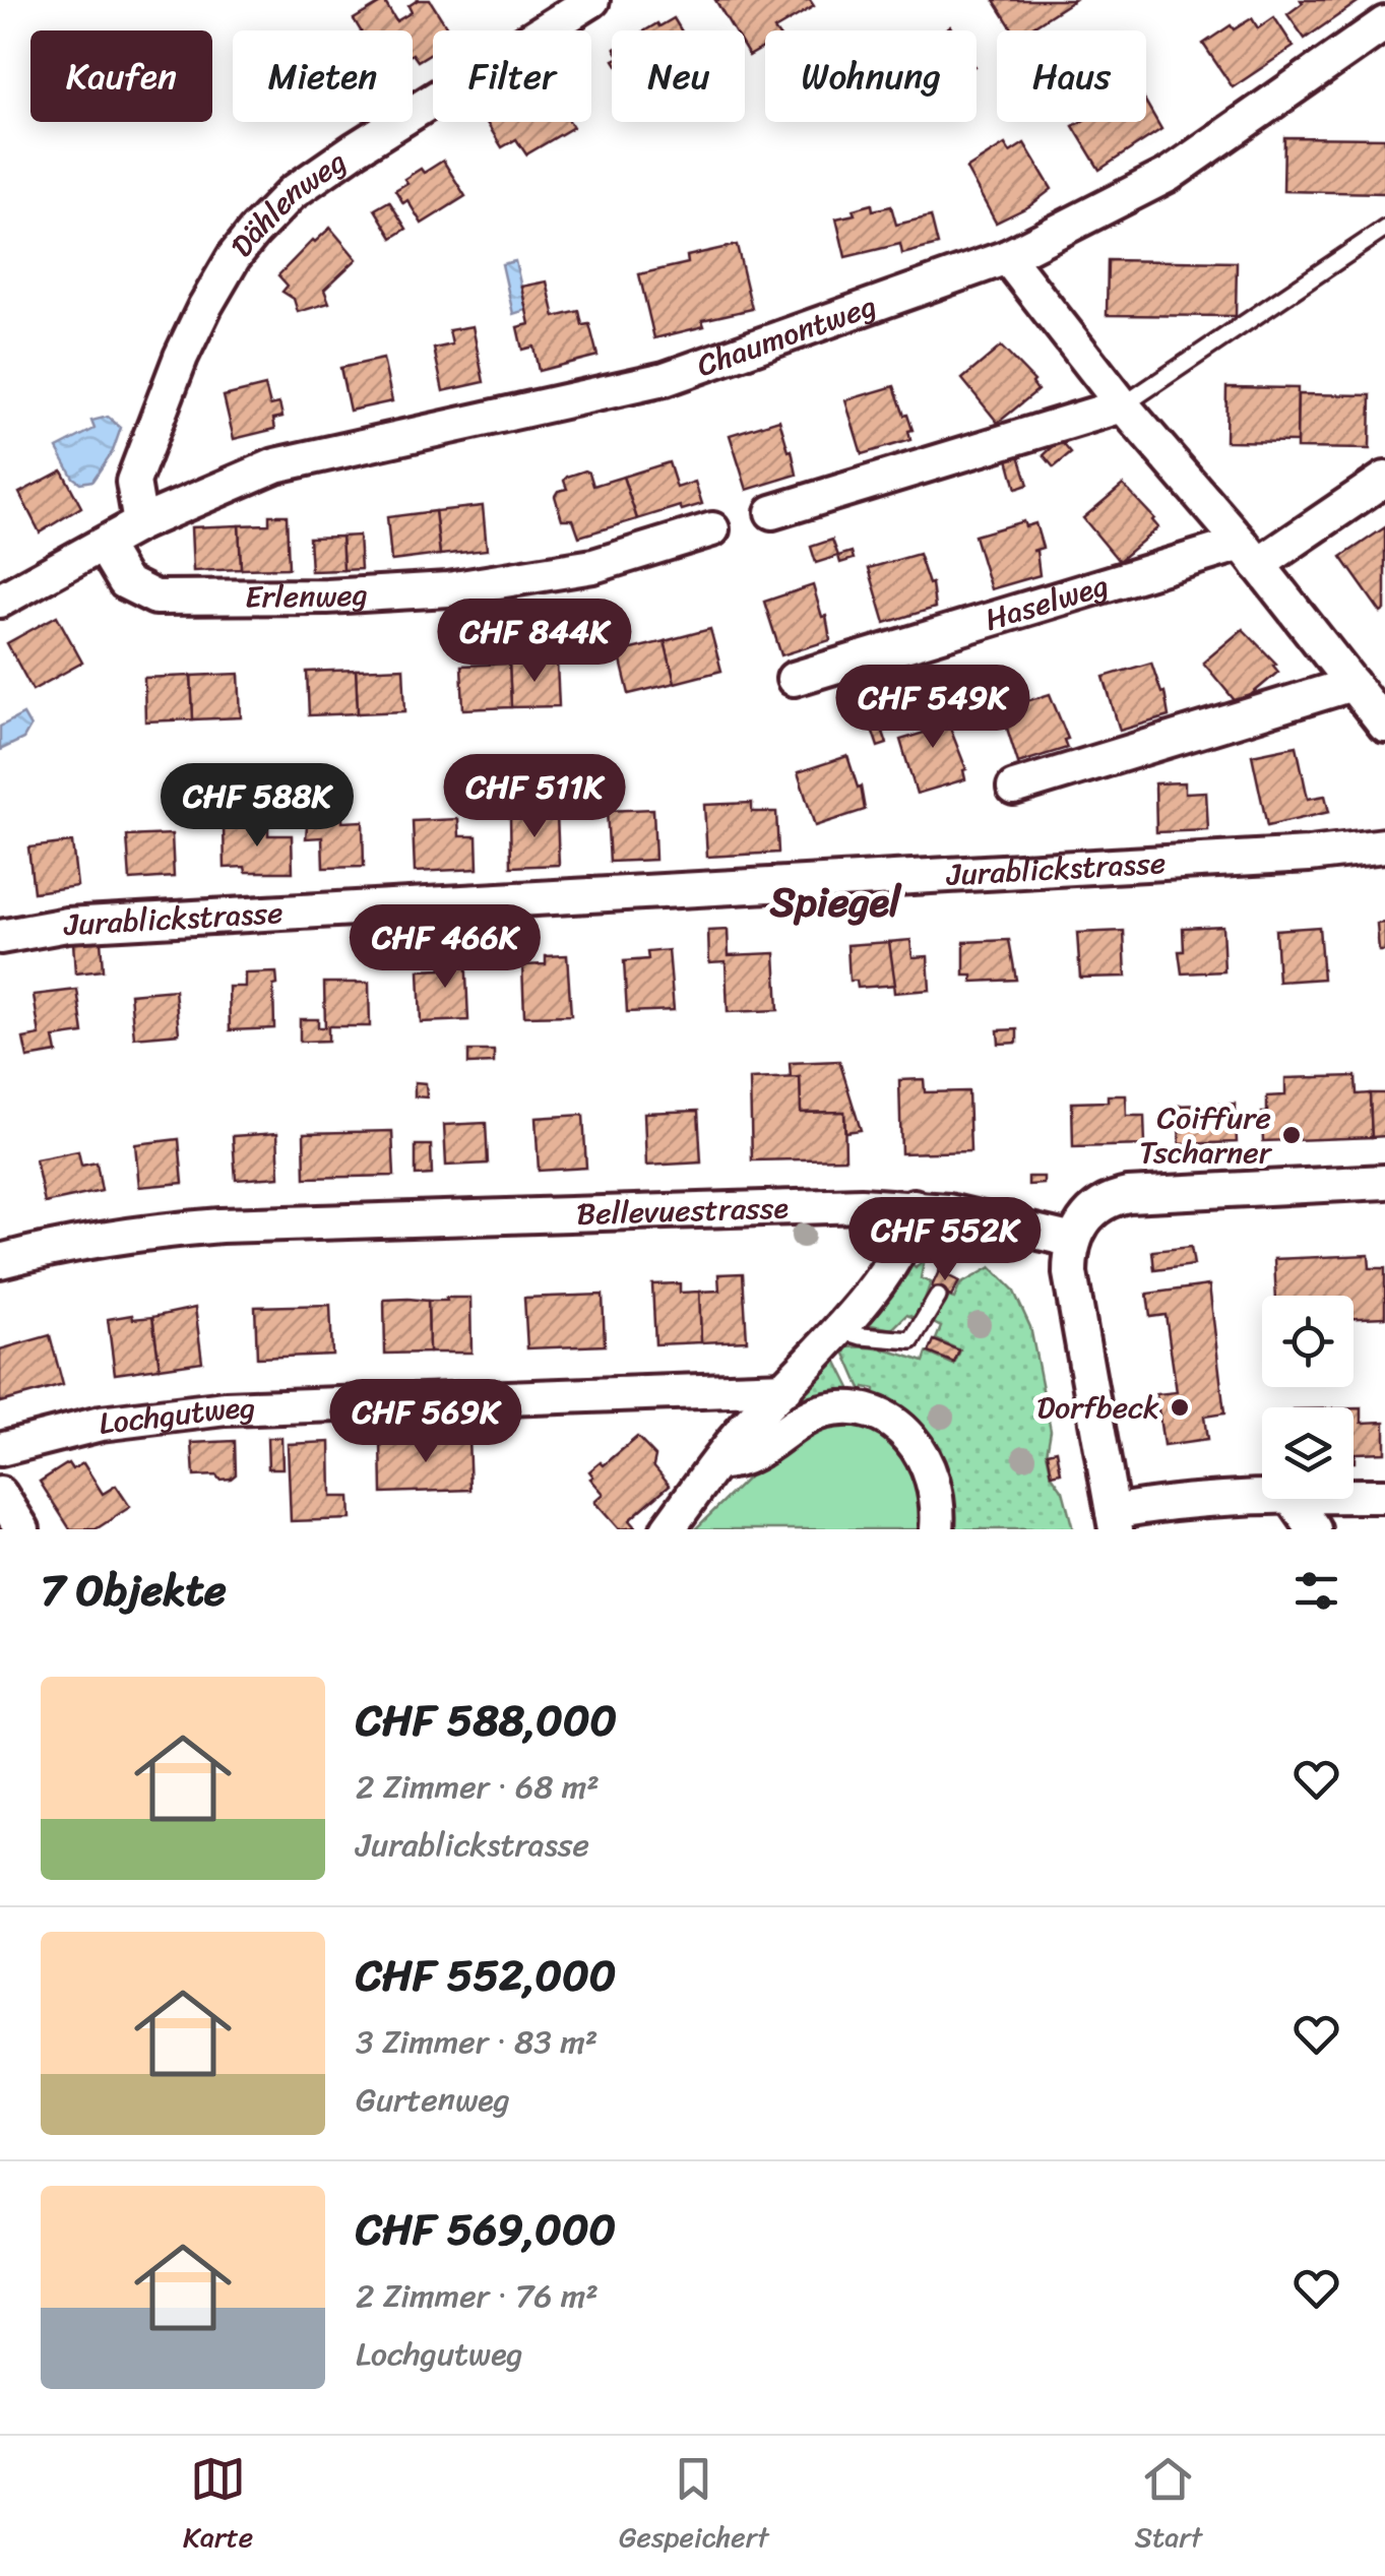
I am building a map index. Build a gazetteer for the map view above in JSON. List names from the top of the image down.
{
  "streets": {
    "street": [
      "Dählenweg",
      "Chaumontweg",
      "Erlenweg",
      "Haselweg",
      "Jurablickstrasse",
      "Bellevuestrasse",
      "Lochgutweg"
    ]
  },
  "crossings": [
    ["Dählenweg", "Chaumontweg"],
    ["Chaumontweg", "Erlenweg"]
  ],
  "districts": ["Spiegel"],
  "places": ["Coiffure Tscharner", "Dorfbeck"],
  "page": {
    "chip": [
      "Kaufen",
      "Mieten",
      "Filter",
      "Neu",
      "Wohnung",
      "Haus"
    ],
    "price": [
      "CHF 844K",
      "CHF 549K",
      "CHF 511K",
      "CHF 588K",
      "CHF 466K",
      "CHF 552K",
      "CHF 569K"
    ],
    "heading": "7 Objekte",
    "list": [
      {
        "name": "CHF 588,000",
        "note": "2 Zimmer · 68 m² · Jurablickstrasse"
      },
      {
        "name": "CHF 552,000",
        "note": "3 Zimmer · 83 m² · Gurtenweg"
      },
      {
        "name": "CHF 569,000",
        "note": "2 Zimmer · 76 m² · Lochgutweg"
      }
    ],
    "tabs": ["Karte", "Gespeichert", "Start"]
  }
}
